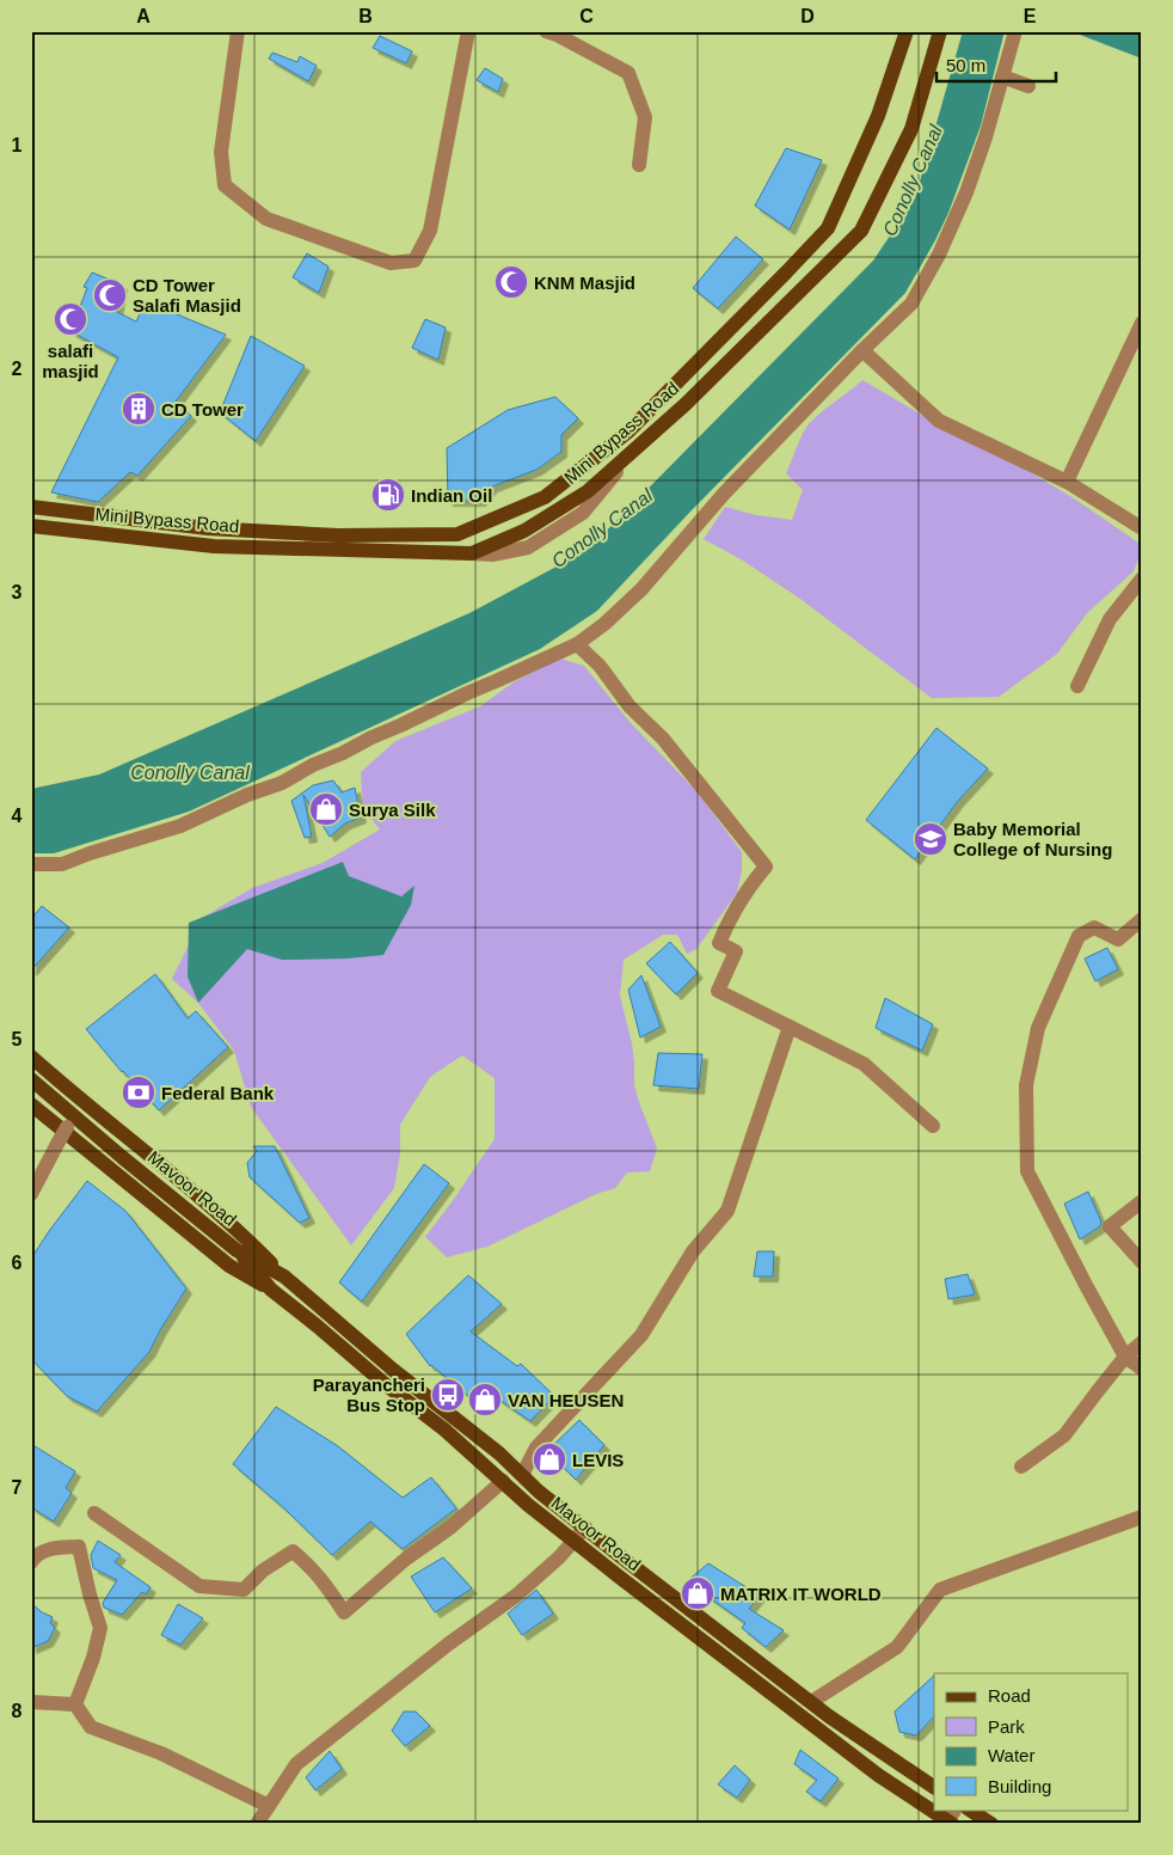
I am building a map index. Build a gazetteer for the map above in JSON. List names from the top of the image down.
{
  "streets": {
    "main road": ["Mini Bypass Road", "Mavoor Road"]
  },
  "water": ["Conolly Canal"],
  "places": {
    "mosque": ["KNM Masjid", "CD Tower Salafi Masjid", "salafi masjid"],
    "building": ["CD Tower"],
    "fuel station": ["Indian Oil"],
    "shop": [
      "Surya Silk",
      "VAN HEUSEN",
      "LEVIS",
      "MATRIX IT WORLD"
    ],
    "school or university": ["Baby Memorial College of Nursing"],
    "bank": ["Federal Bank"],
    "bus stop": ["Parayancheri Bus Stop"]
  },
  "legend": [
    "Road",
    "Park",
    "Water",
    "Building"
  ],
  "scale_bar": "50 m",
  "grid": {
    "columns": [
      "A",
      "B",
      "C",
      "D",
      "E"
    ],
    "rows": [
      "1",
      "2",
      "3",
      "4",
      "5",
      "6",
      "7",
      "8"
    ]
  }
}
